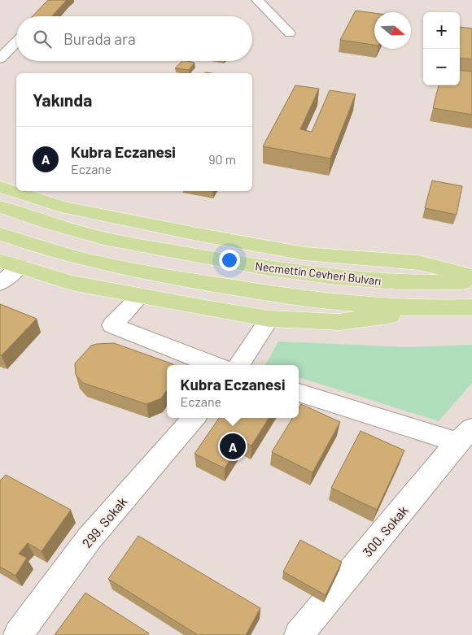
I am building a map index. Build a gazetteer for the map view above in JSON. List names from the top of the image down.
{
  "streets": {
    "main road": ["Necmettin Cevheri Bulvarı"],
    "street": ["299. Sokak", "300. Sokak"]
  },
  "north": "right",
  "page": {
    "map_buttons": ["+", "−"],
    "search": "Burada ara",
    "heading": "Yakında",
    "list": [
      {
        "mark": "A",
        "name": "Kubra Eczanesi",
        "note": "Eczane",
        "value": "90 m"
      }
    ],
    "popup": ["Kubra Eczanesi", "Eczane"],
    "pins": "A"
  }
}
